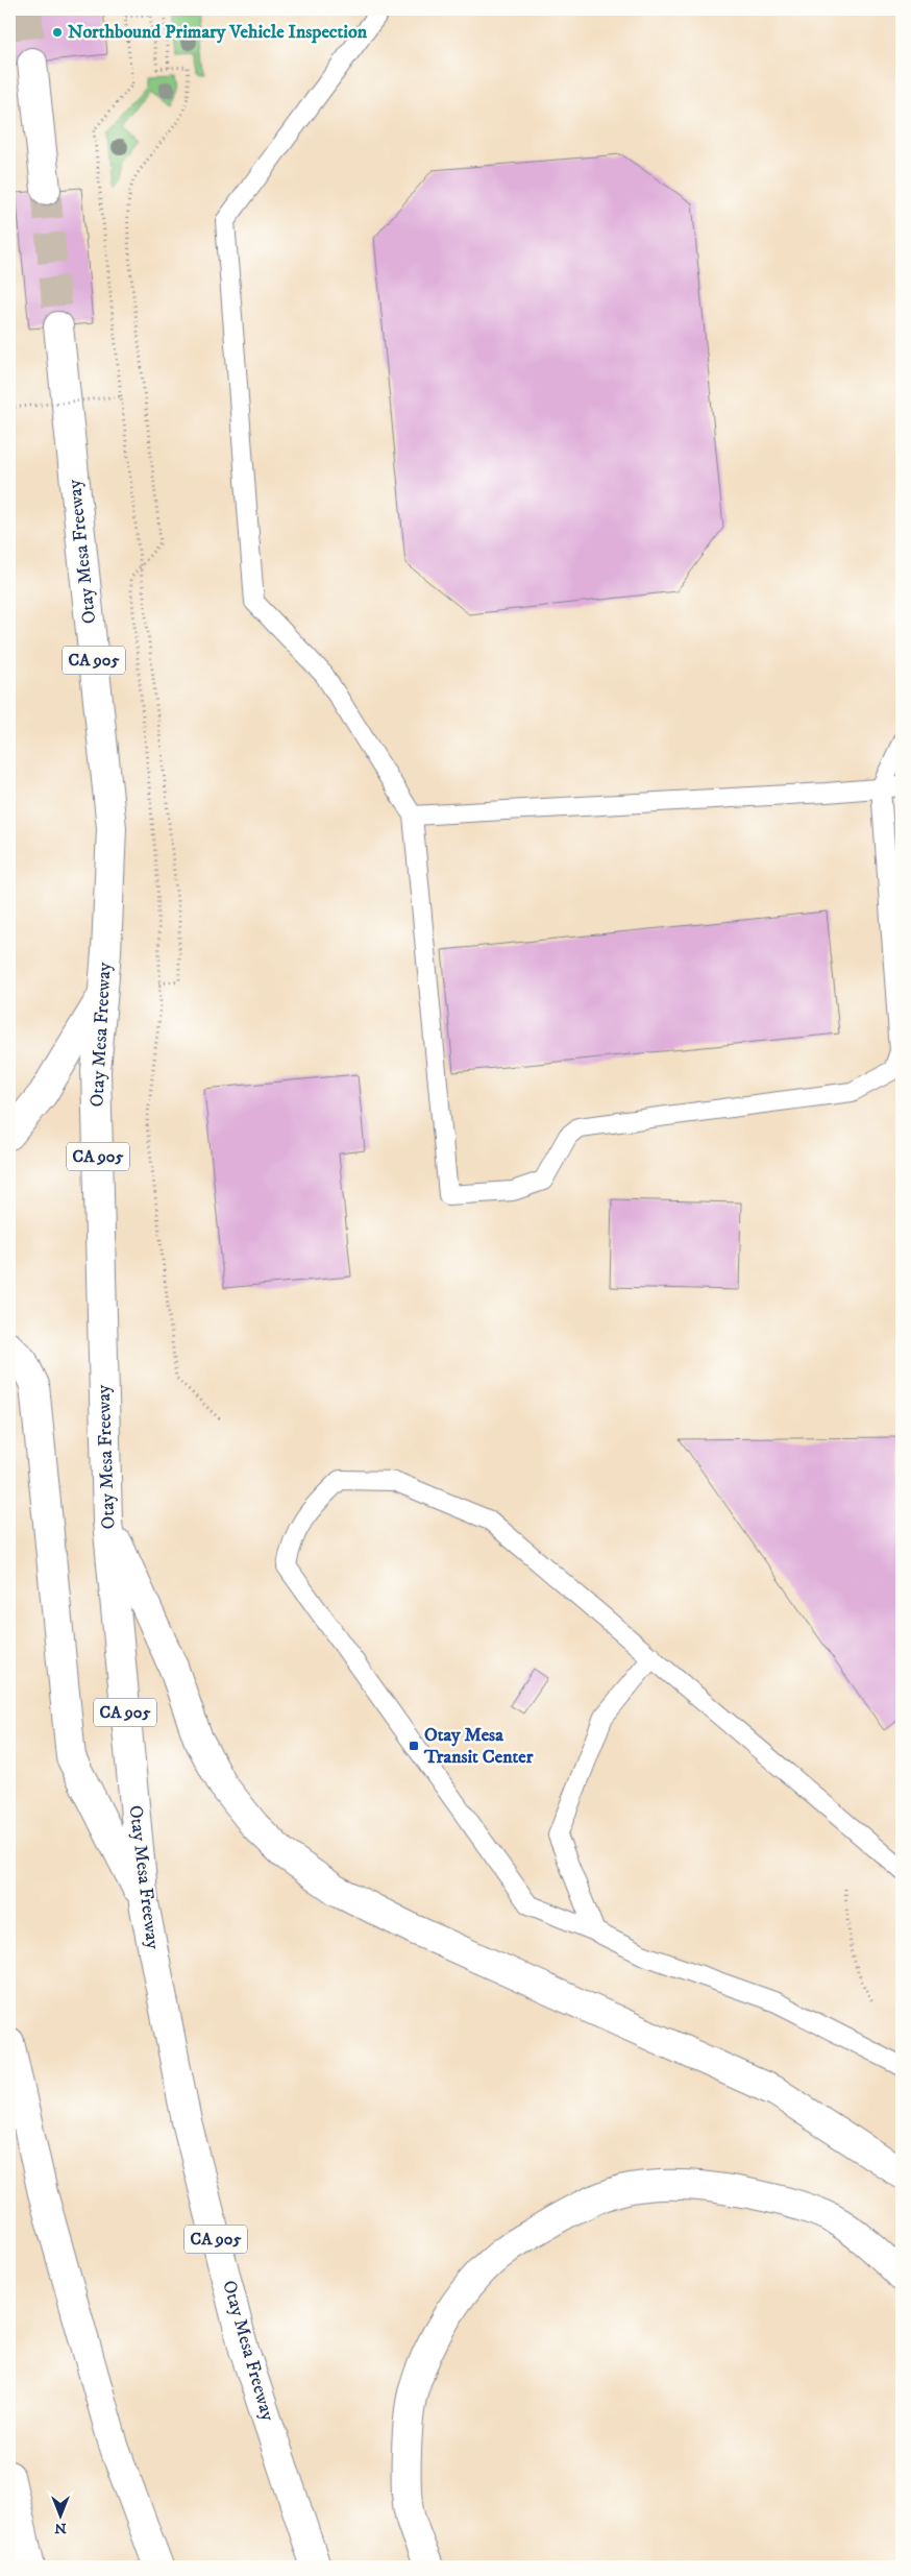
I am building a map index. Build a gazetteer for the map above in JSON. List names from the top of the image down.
{
  "streets": {
    "highway": ["Otay Mesa Freeway", "CA 905"]
  },
  "places": {
    "other": ["Northbound Primary Vehicle Inspection"],
    "transit": ["Otay Mesa Transit Center"]
  },
  "north": "bottom"
}
